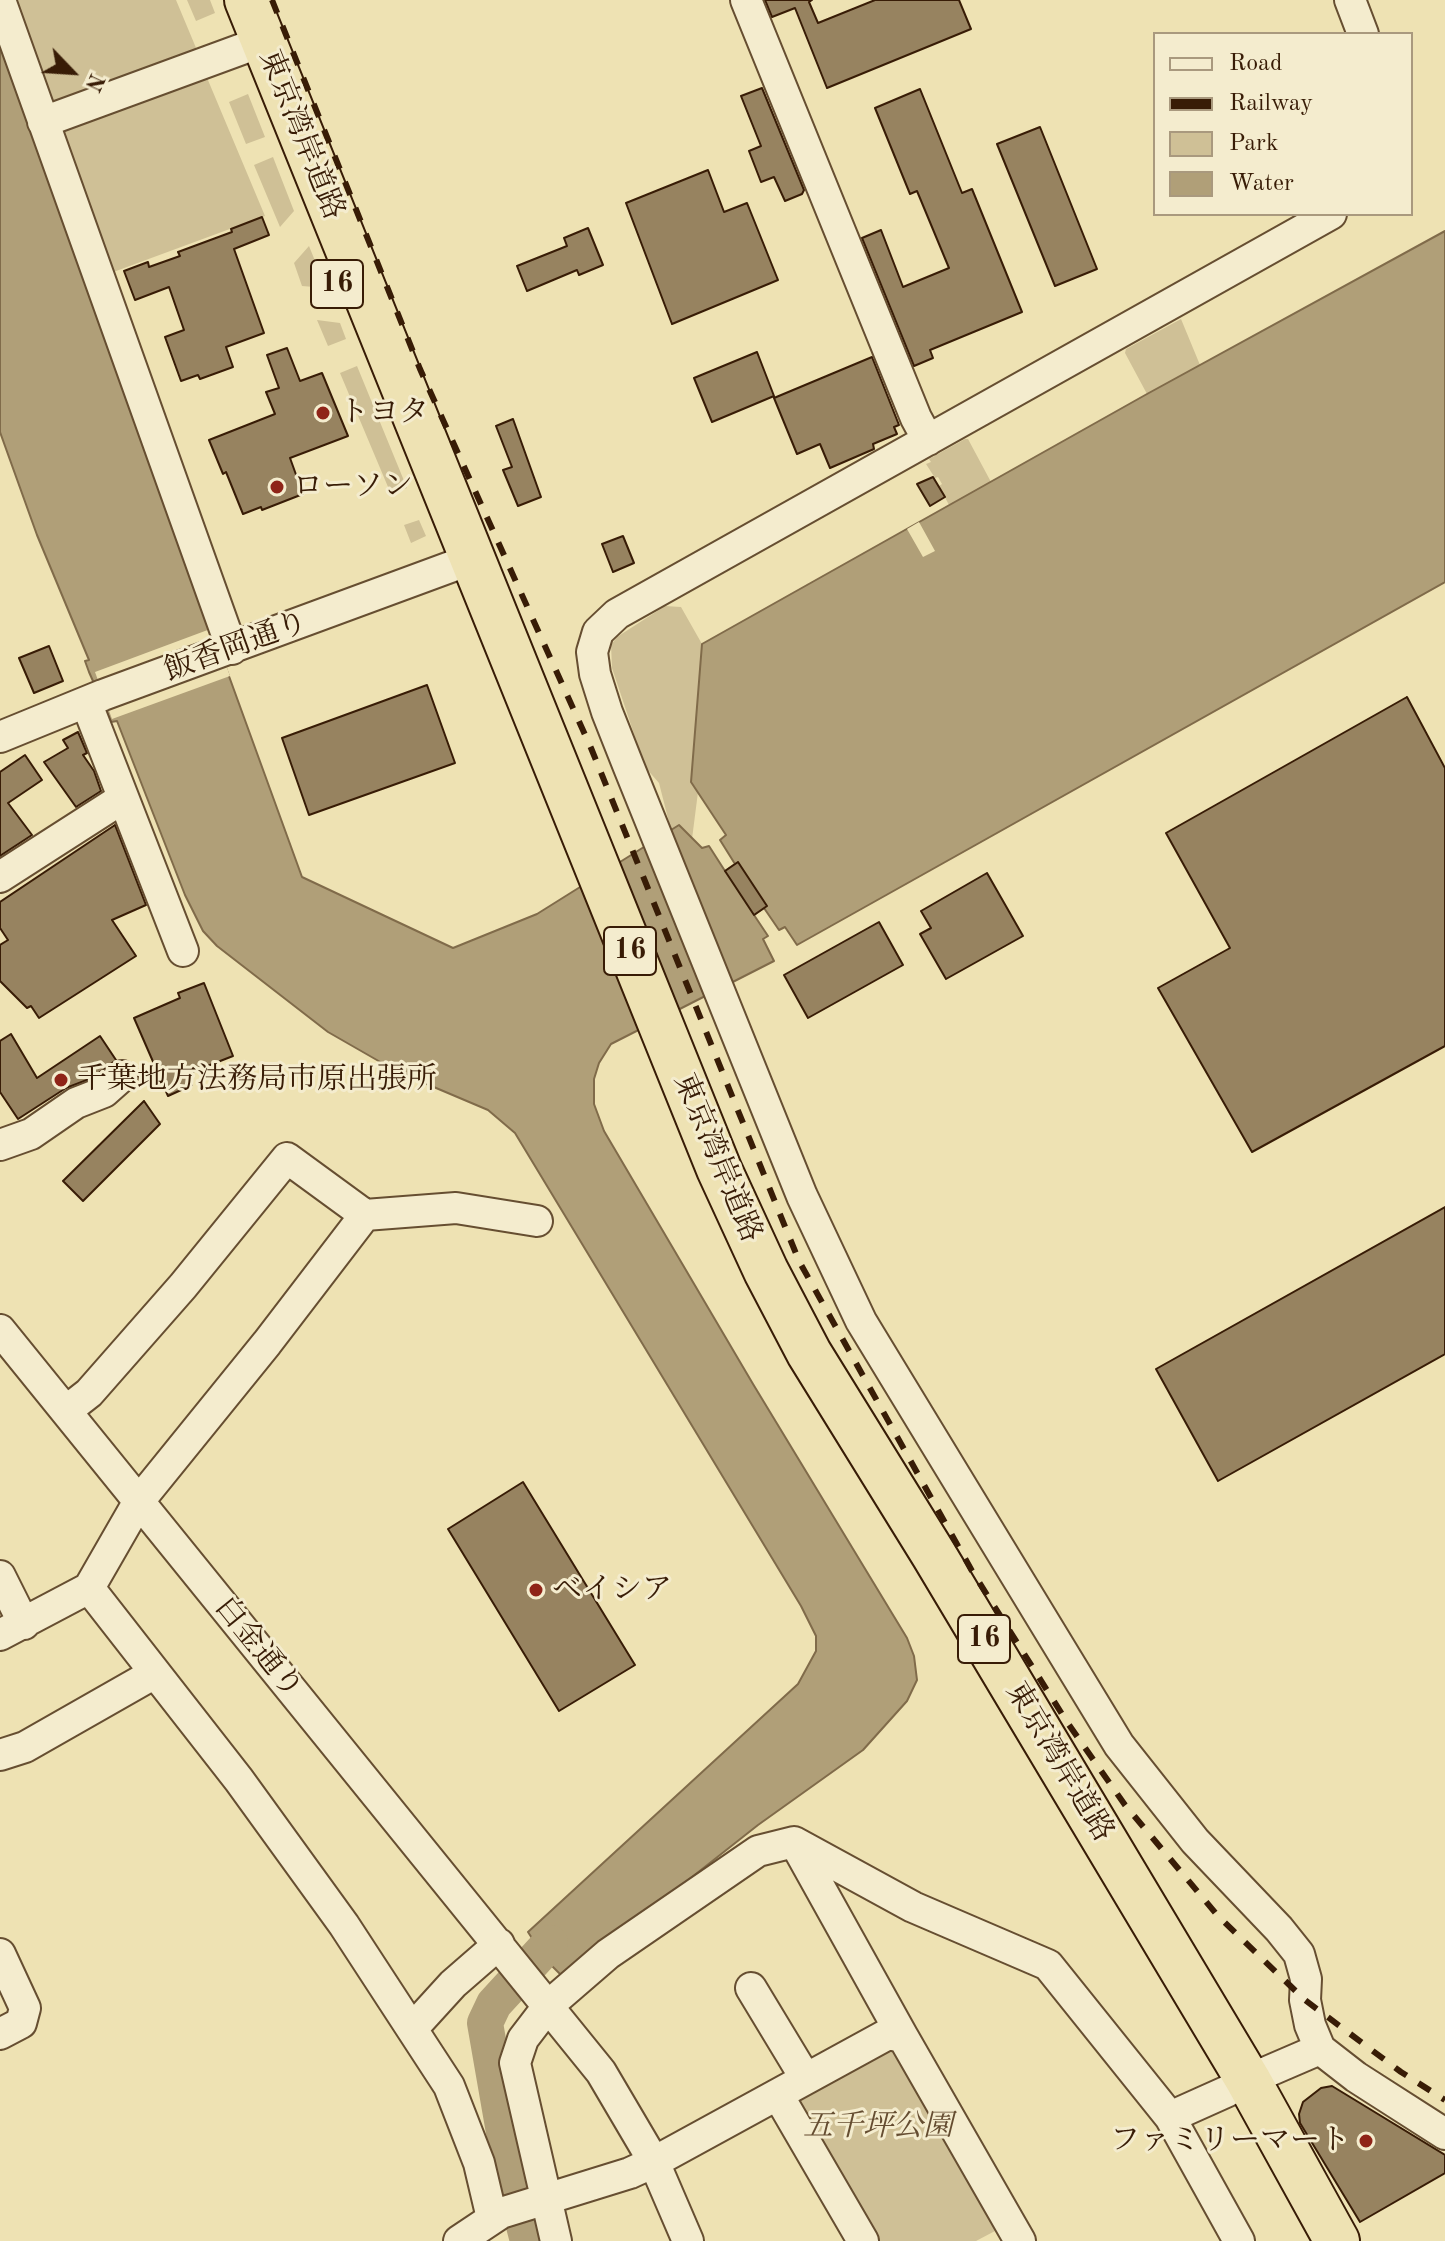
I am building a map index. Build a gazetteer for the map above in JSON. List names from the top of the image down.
{
  "streets": {
    "highway": ["東京湾岸道路", "16"],
    "street": ["飯香岡通り", "白金通り"]
  },
  "crossings": [
    ["東京湾岸道路", "飯香岡通り"]
  ],
  "parks": ["五千坪公園"],
  "places": [
    "トヨタ",
    "ローソン",
    "千葉地方法務局市原出張所",
    "ベイシア",
    "ファミリーマート"
  ],
  "legend": [
    "Road",
    "Railway",
    "Park",
    "Water"
  ],
  "north": "bottom right"
}
